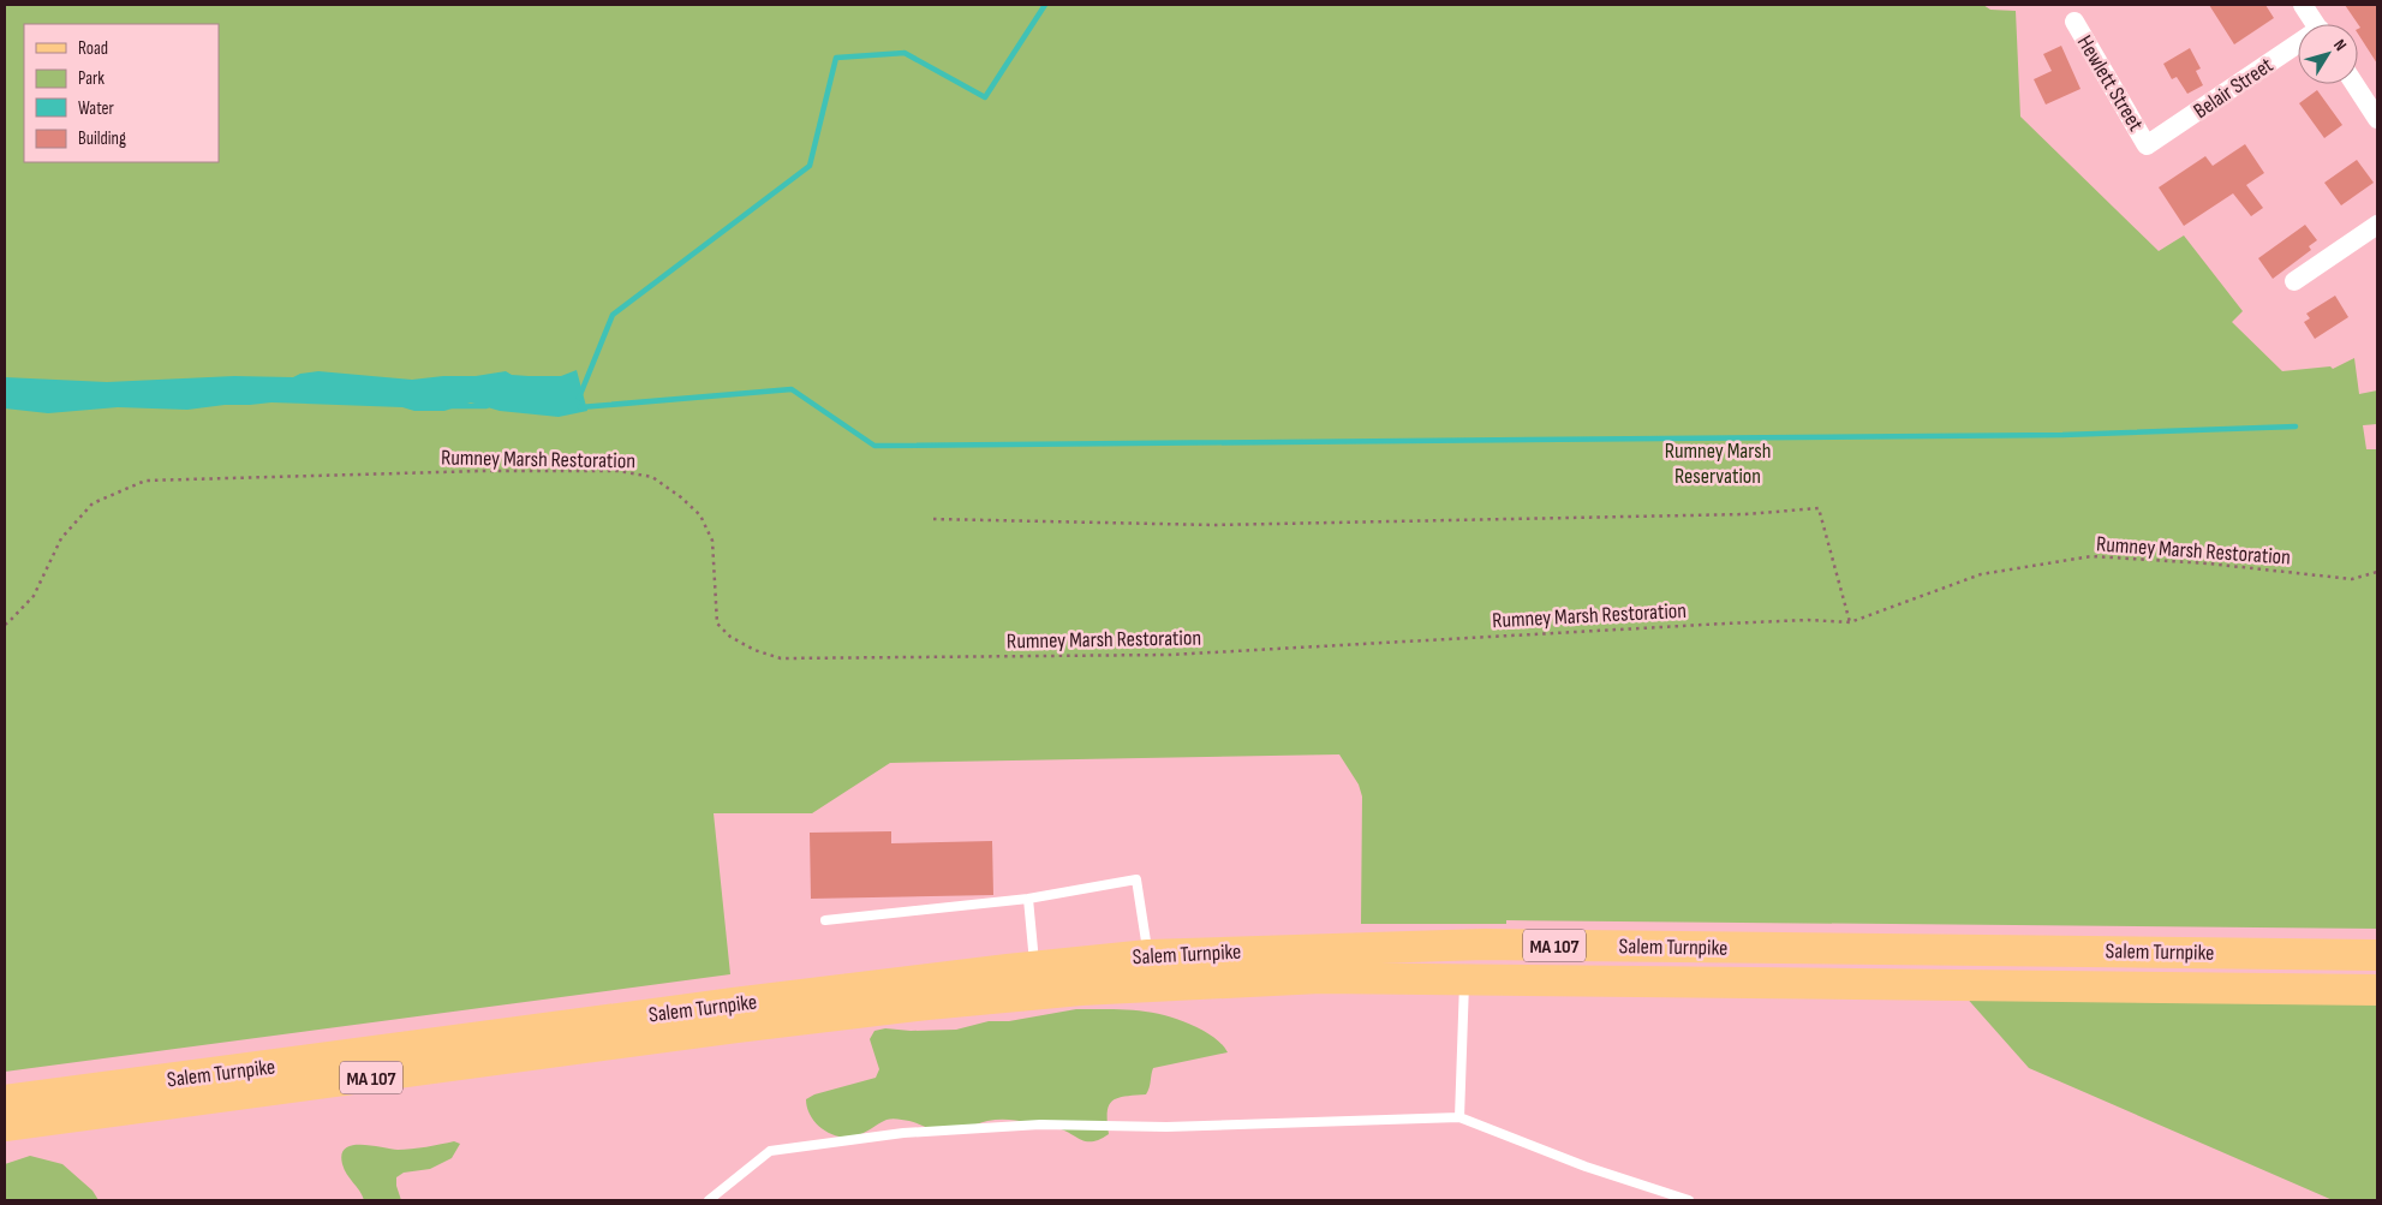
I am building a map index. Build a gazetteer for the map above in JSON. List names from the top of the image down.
{
  "streets": {
    "main road": ["MA 107", "Salem Turnpike"],
    "street": ["Hewlett Street", "Belair Street"],
    "path": ["Rumney Marsh Restoration"]
  },
  "crossings": [
    ["Hewlett Street", "Belair Street"]
  ],
  "parks": ["Rumney Marsh Reservation"],
  "legend": [
    "Road",
    "Park",
    "Water",
    "Building"
  ],
  "north": "top right"
}
